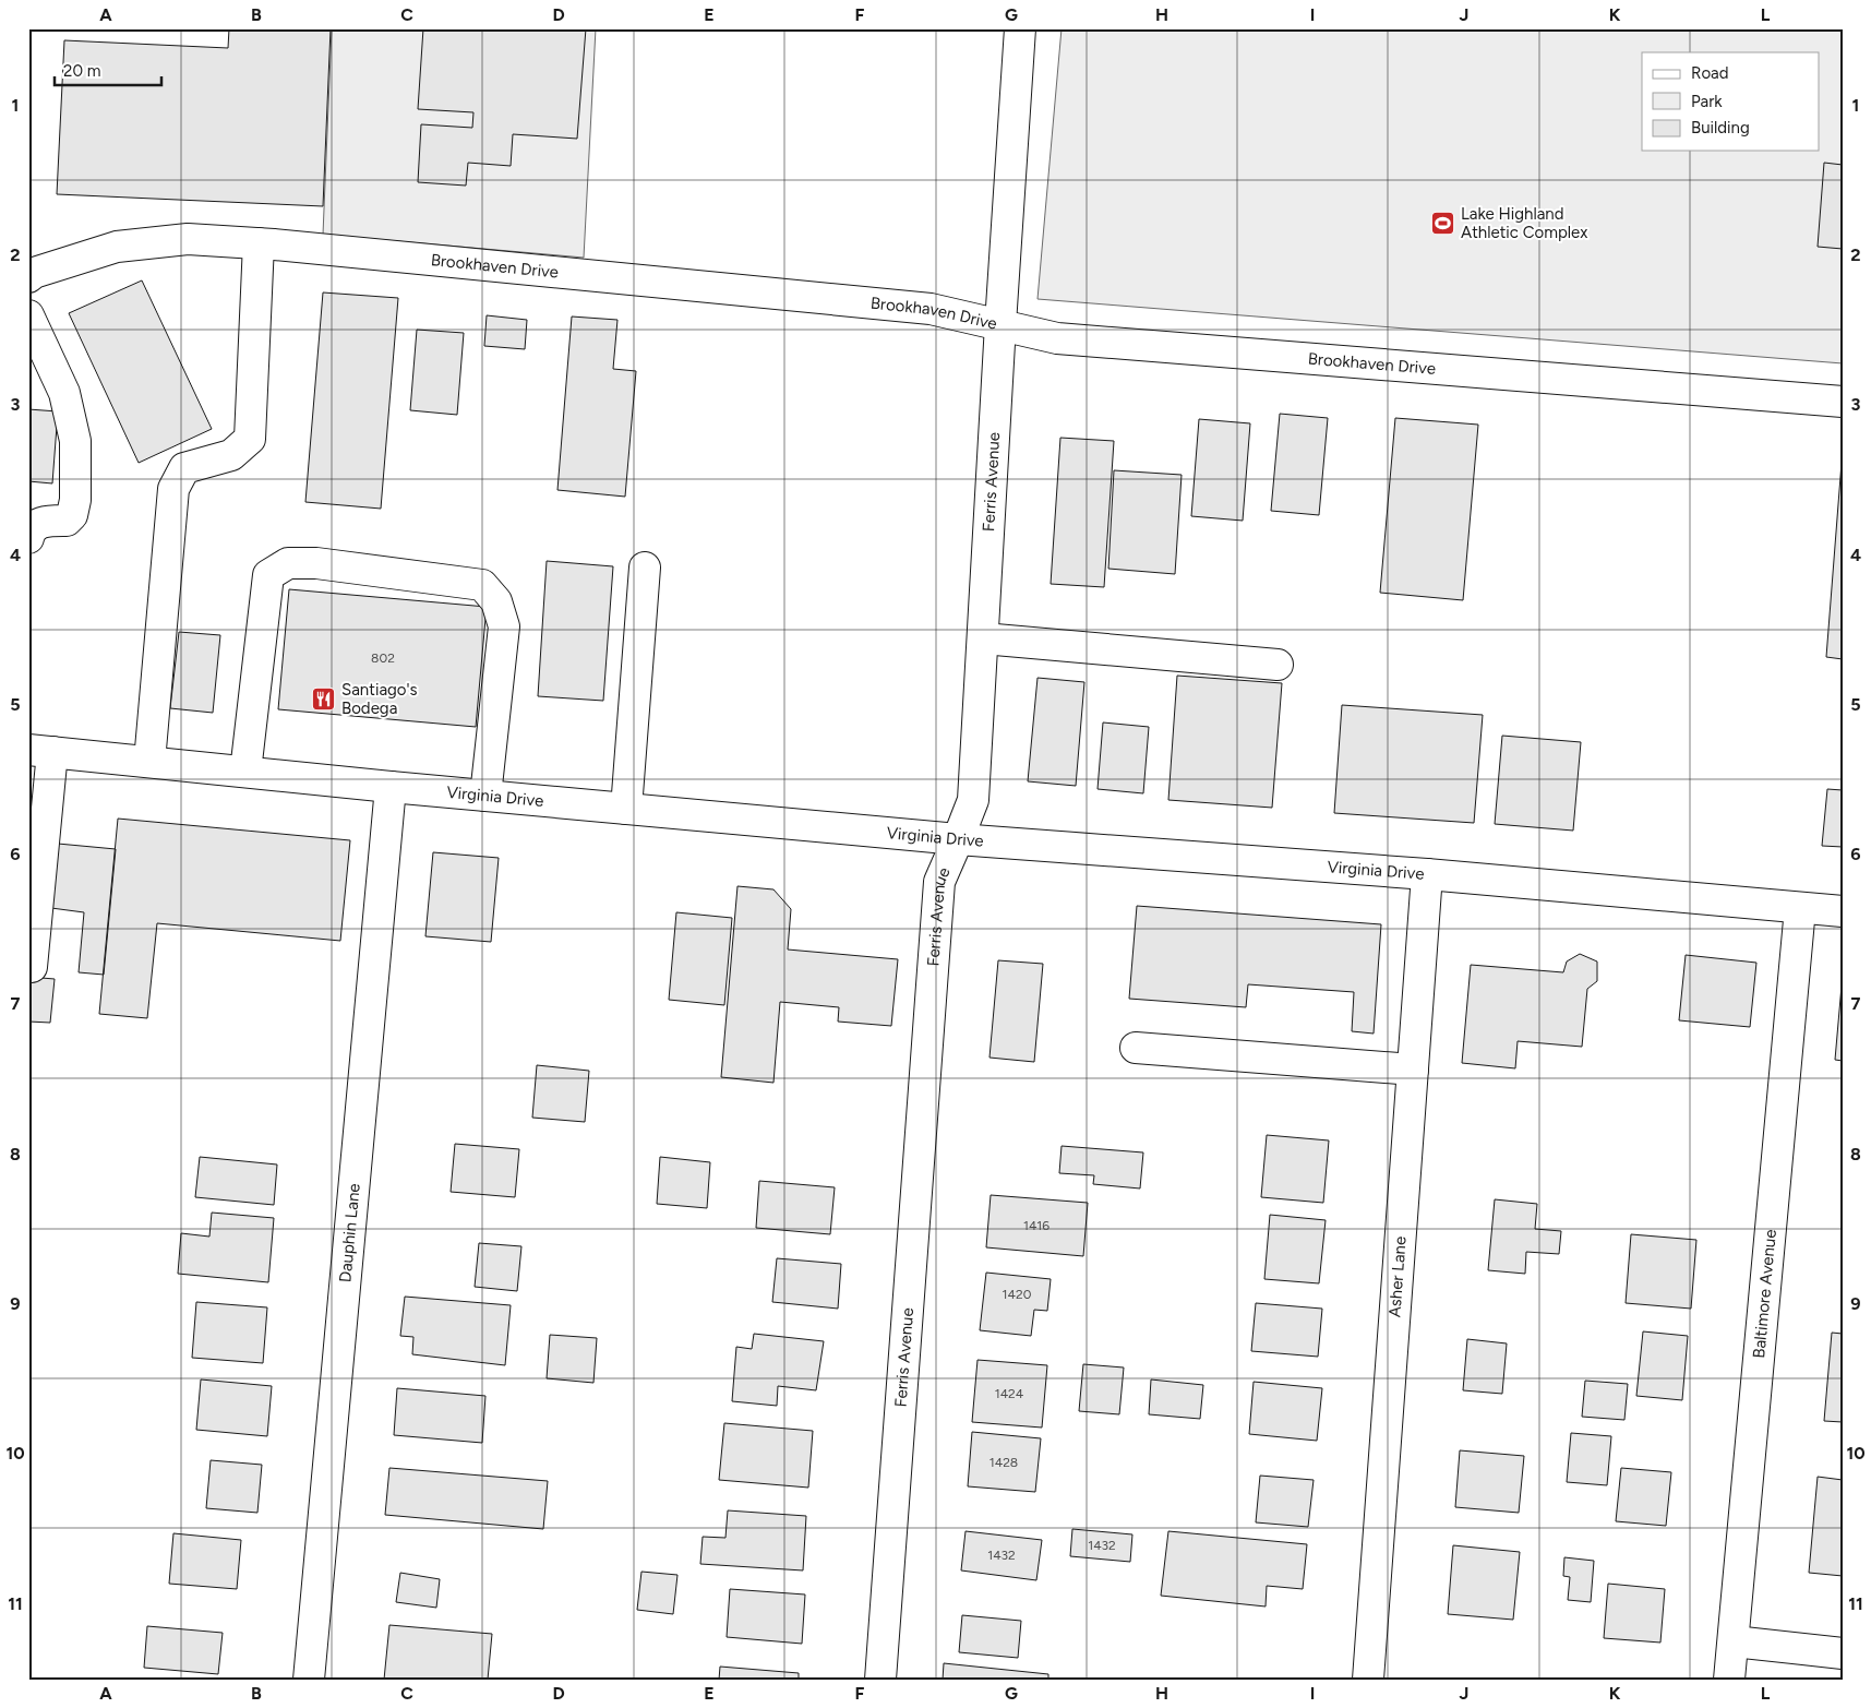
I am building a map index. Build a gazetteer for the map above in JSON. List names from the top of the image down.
{
  "streets": {
    "street": [
      "Brookhaven Drive",
      "Ferris Avenue",
      "Virginia Drive",
      "Dauphin Lane",
      "Asher Lane",
      "Baltimore Avenue"
    ]
  },
  "crossings": [
    ["Brookhaven Drive", "Ferris Avenue"],
    ["Ferris Avenue", "Virginia Drive"],
    ["Virginia Drive", "Dauphin Lane"],
    ["Virginia Drive", "Asher Lane"],
    ["Virginia Drive", "Baltimore Avenue"]
  ],
  "places": {
    "sports": ["Lake Highland Athletic Complex"],
    "restaurant": ["Santiago's Bodega"]
  },
  "house_numbers": [
    "802",
    "1416",
    "1420",
    "1424",
    "1428",
    "1432",
    "1432"
  ],
  "legend": ["Road", "Park", "Building"],
  "scale_bar": "20 m",
  "grid": {
    "columns": [
      "A",
      "B",
      "C",
      "D",
      "E",
      "F",
      "G",
      "H",
      "I",
      "J",
      "K",
      "L"
    ],
    "rows": [
      "1",
      "2",
      "3",
      "4",
      "5",
      "6",
      "7",
      "8",
      "9",
      "10",
      "11"
    ]
  }
}
